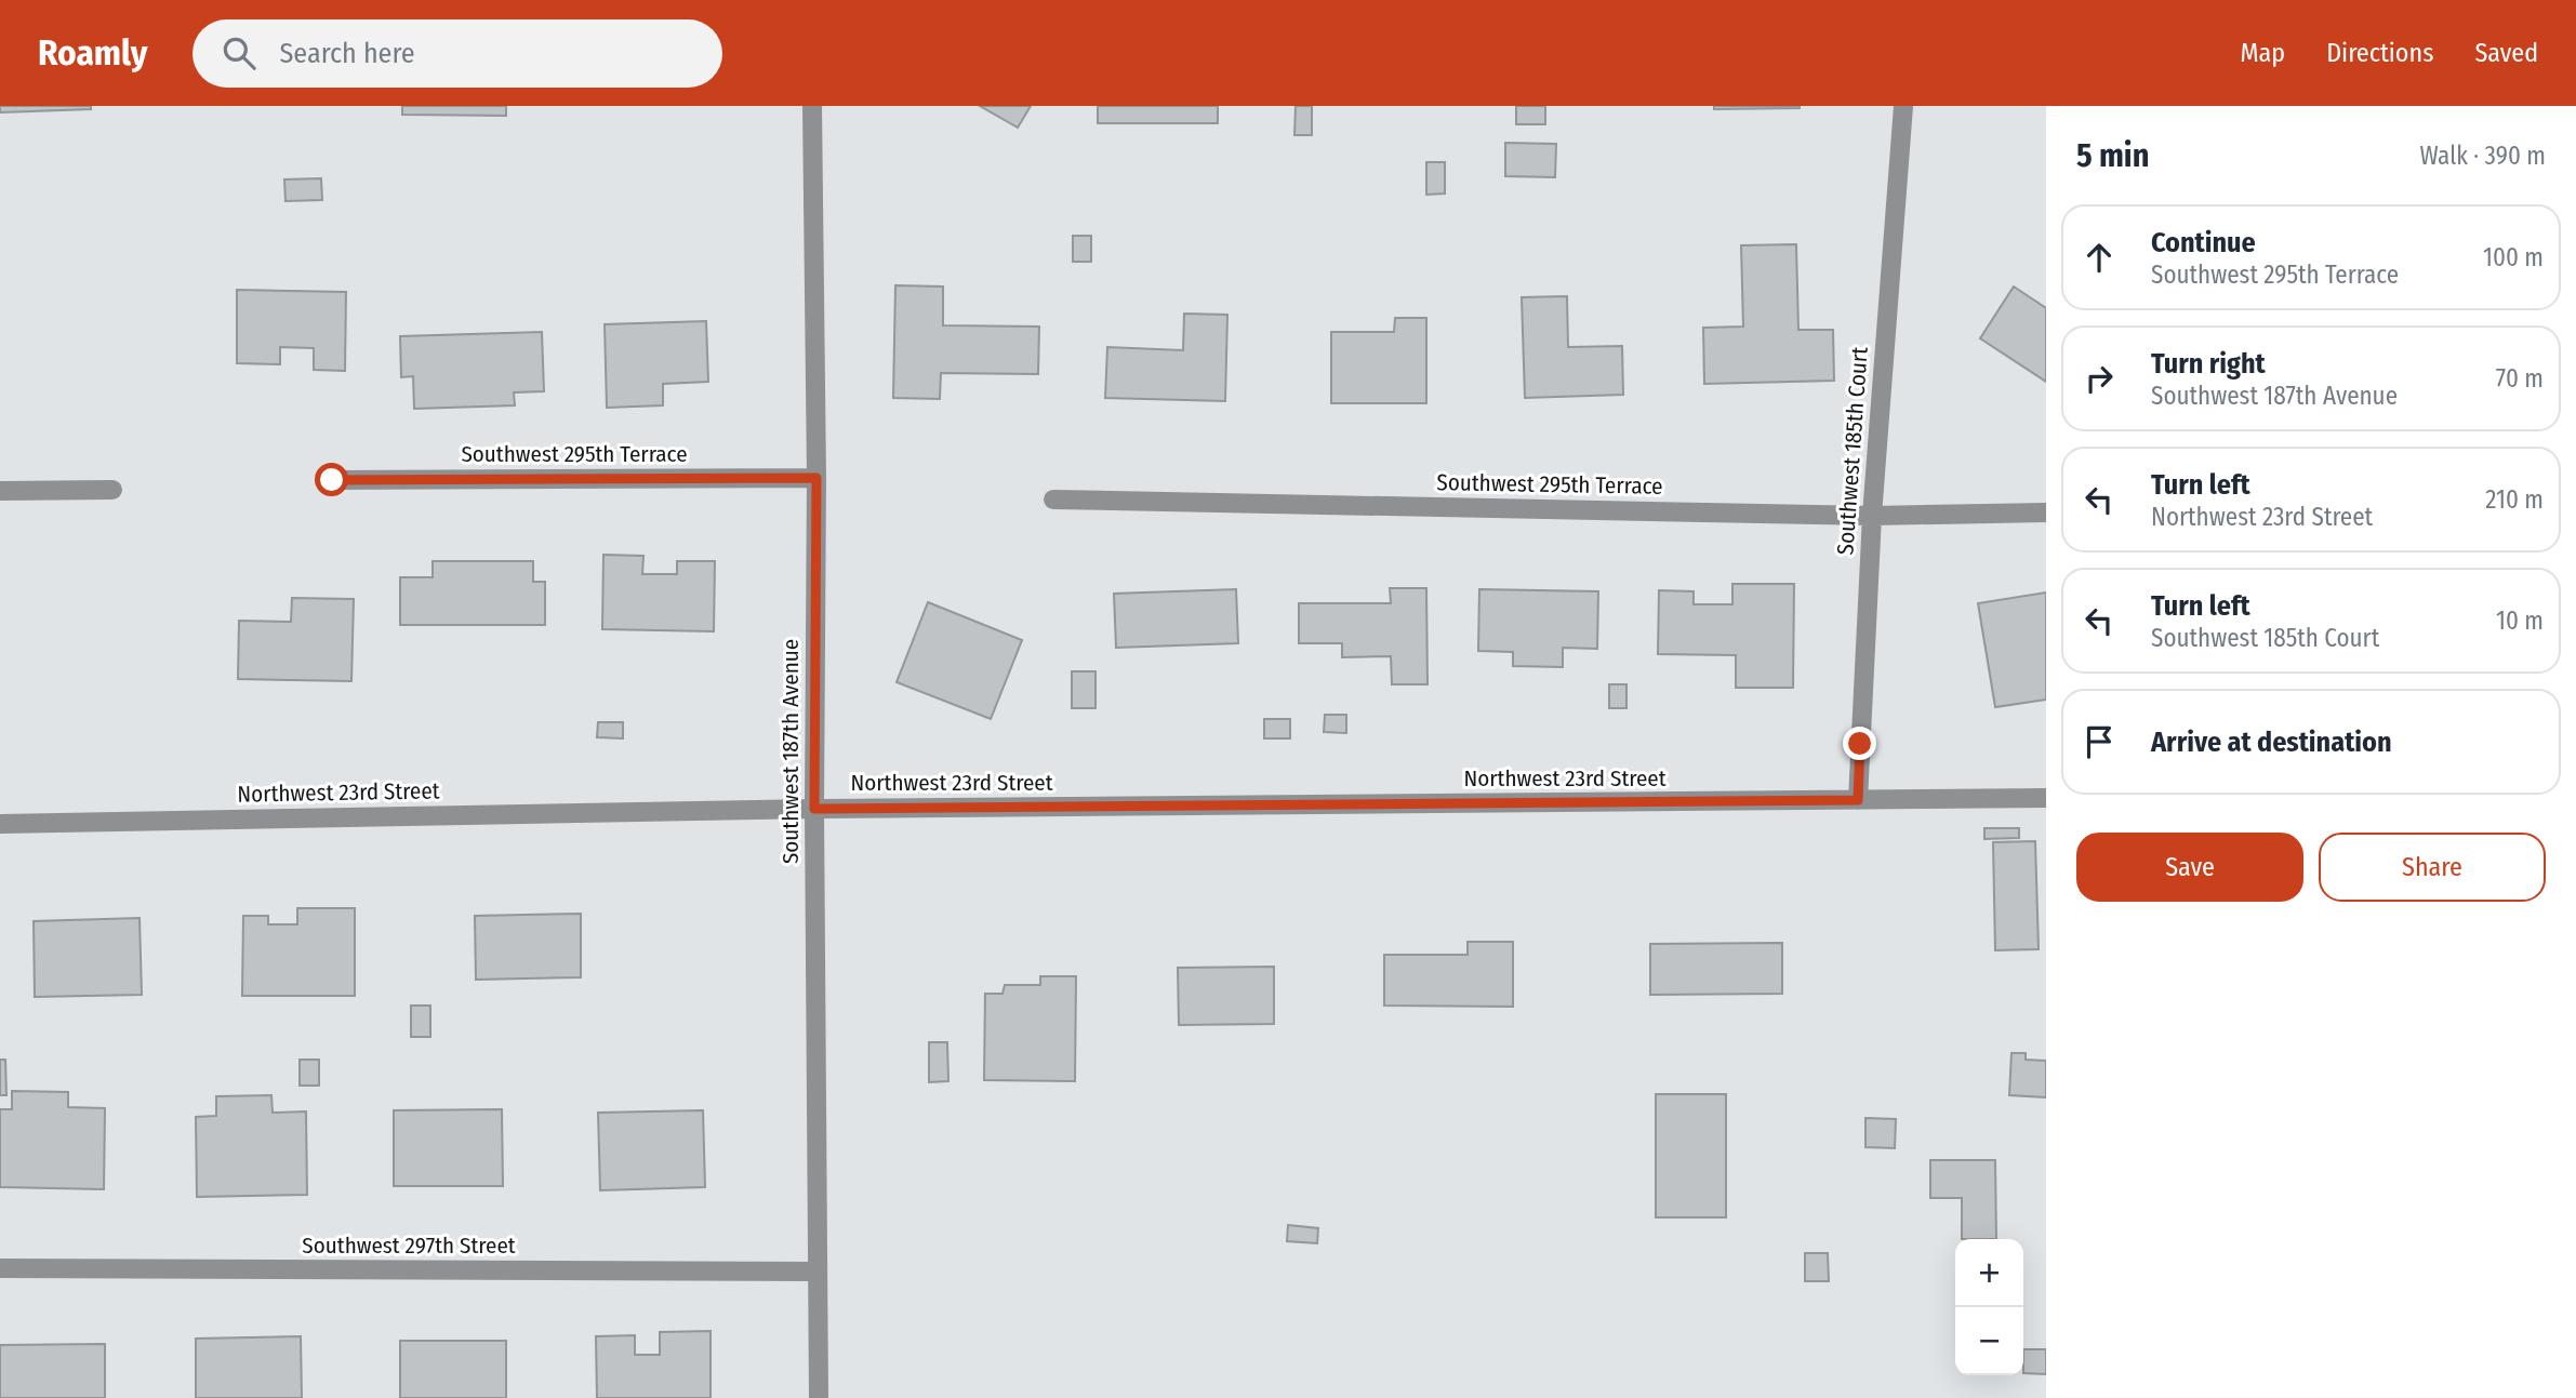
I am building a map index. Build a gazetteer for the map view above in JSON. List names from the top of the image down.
{
  "streets": {
    "street": [
      "Southwest 185th Court",
      "Southwest 295th Terrace",
      "Southwest 187th Avenue",
      "Northwest 23rd Street",
      "Southwest 297th Street"
    ]
  },
  "crossings": [
    ["Southwest 185th Court", "Southwest 295th Terrace"],
    ["Southwest 185th Court", "Northwest 23rd Street"],
    ["Southwest 295th Terrace", "Southwest 187th Avenue"],
    ["Southwest 187th Avenue", "Northwest 23rd Street"],
    ["Southwest 187th Avenue", "Southwest 297th Street"]
  ],
  "page": {
    "header": "Roamly",
    "search": "Search here",
    "nav": ["Map", "Directions", "Saved"],
    "heading": ["5 min", "Walk · 390 m"],
    "list": [
      ["Continue", "Southwest 295th Terrace", "100 m"],
      ["Turn right", "Southwest 187th Avenue", "70 m"],
      ["Turn left", "Northwest 23rd Street", "210 m"],
      ["Turn left", "Southwest 185th Court", "10 m"],
      "Arrive at destination"
    ],
    "buttons": ["Save", "Share"],
    "map_buttons": ["+", "−"]
  }
}
